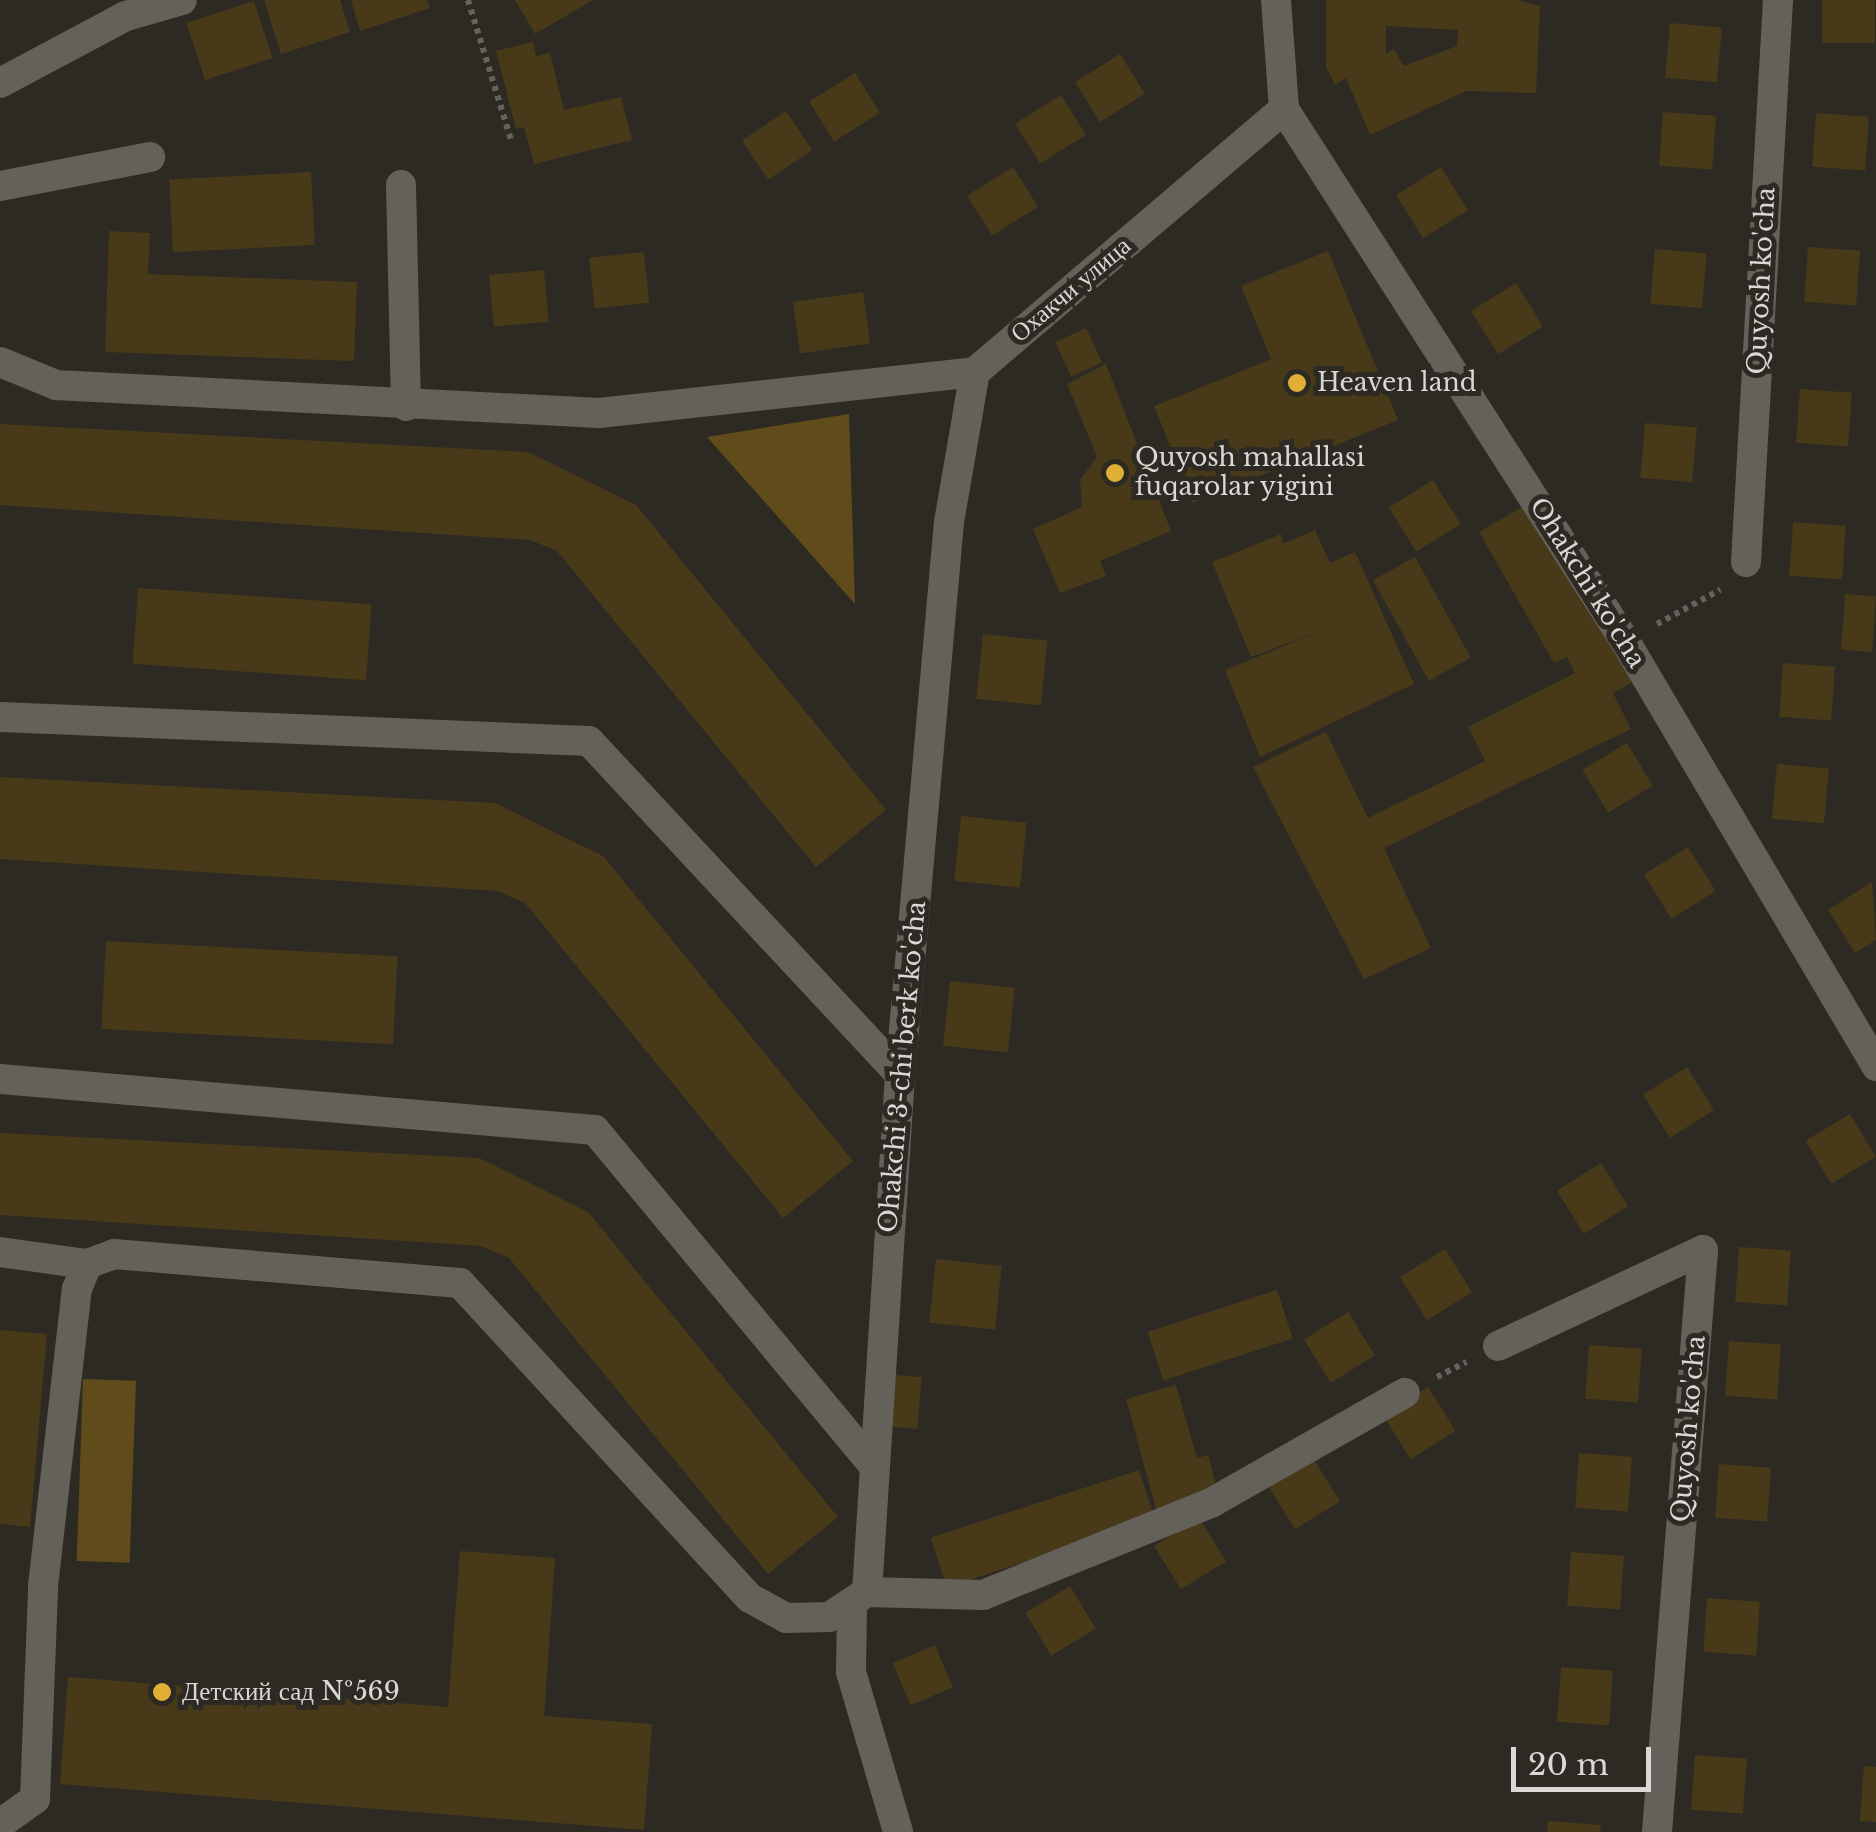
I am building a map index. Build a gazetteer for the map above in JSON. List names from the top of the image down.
{
  "streets": {
    "street": [
      "Quyosh ko'cha",
      "Охакчи улица",
      "Ohakchi ko'cha",
      "Ohakchi 3-chi berk ko'cha"
    ]
  },
  "crossings": [
    ["Охакчи улица", "Ohakchi ko'cha"],
    ["Охакчи улица", "Ohakchi 3-chi berk ko'cha"]
  ],
  "places": ["Heaven land", "Quyosh mahallasi fuqarolar yigini", "Детский сад №569"],
  "scale_bar": "20 m"
}
